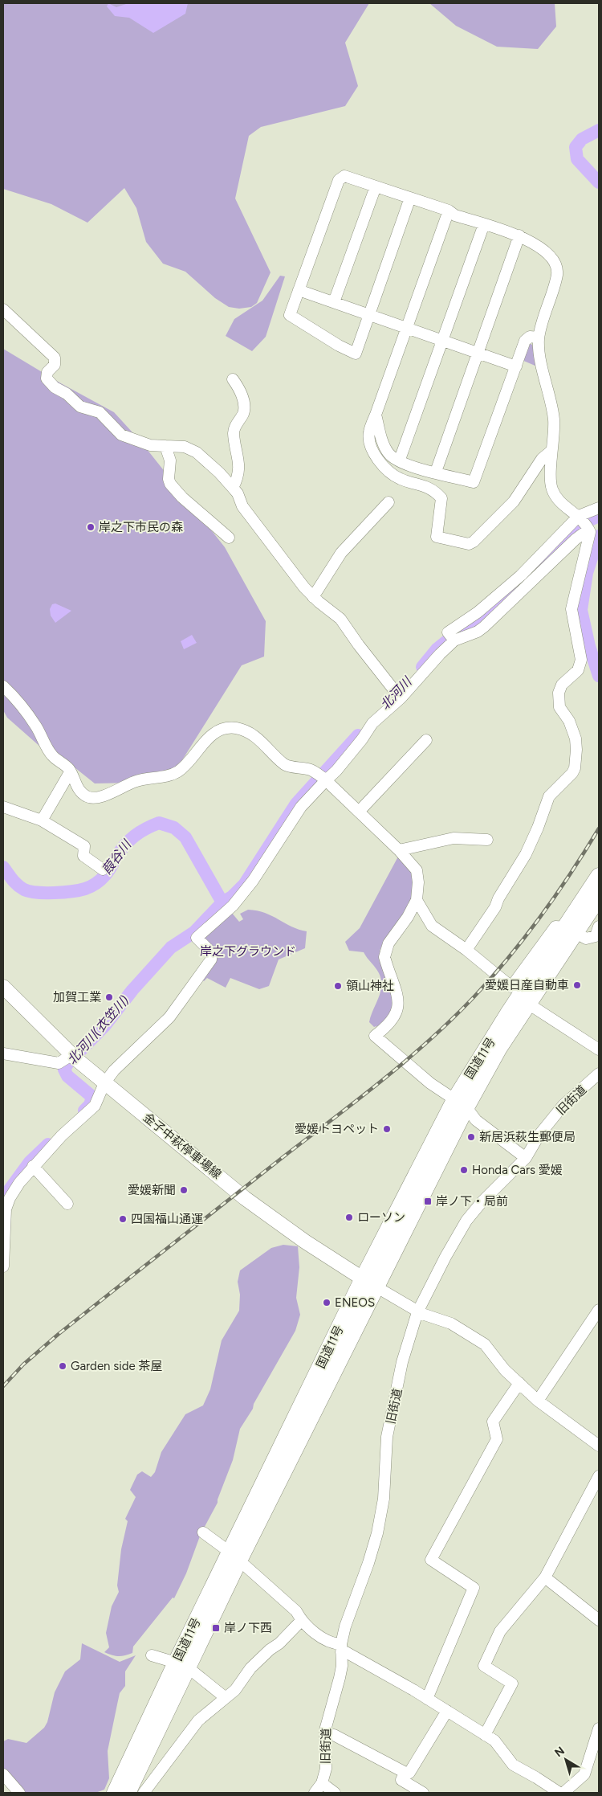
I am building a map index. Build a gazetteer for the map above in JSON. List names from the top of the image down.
{
  "streets": {
    "highway": ["国道11号"],
    "main road": ["金子中萩停車場線"],
    "street": ["旧街道"]
  },
  "crossings": [
    ["国道11号", "金子中萩停車場線"]
  ],
  "water": ["北河川", "葭谷川", "北河川(衣笠川)"],
  "parks": ["岸之下グラウンド"],
  "places": {
    "other": [
      "岸之下市民の森",
      "愛媛日産自動車",
      "領山神社",
      "加賀工業",
      "愛媛トヨペット",
      "新居浜萩生郵便局",
      "Honda Cars 愛媛",
      "愛媛新聞",
      "ローソン",
      "四国福山通運",
      "ENEOS",
      "Garden side 茶屋"
    ],
    "transit": ["岸ノ下・局前", "岸ノ下西"]
  },
  "north": "top left"
}
